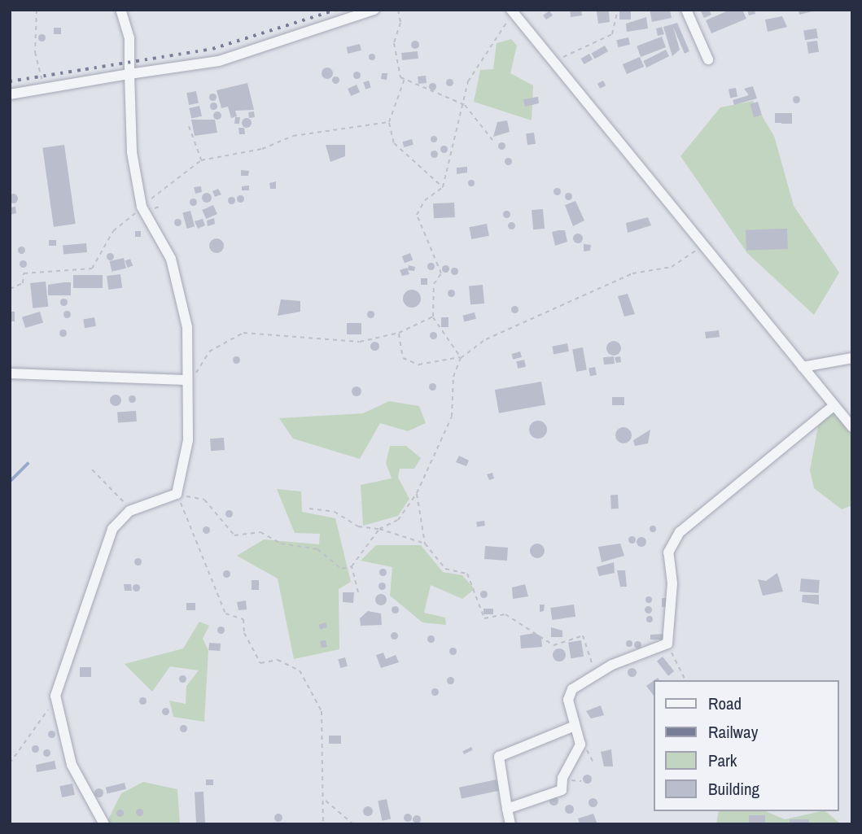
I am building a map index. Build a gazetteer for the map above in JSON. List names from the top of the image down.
{
  "legend": [
    "Road",
    "Railway",
    "Park",
    "Building"
  ]
}
